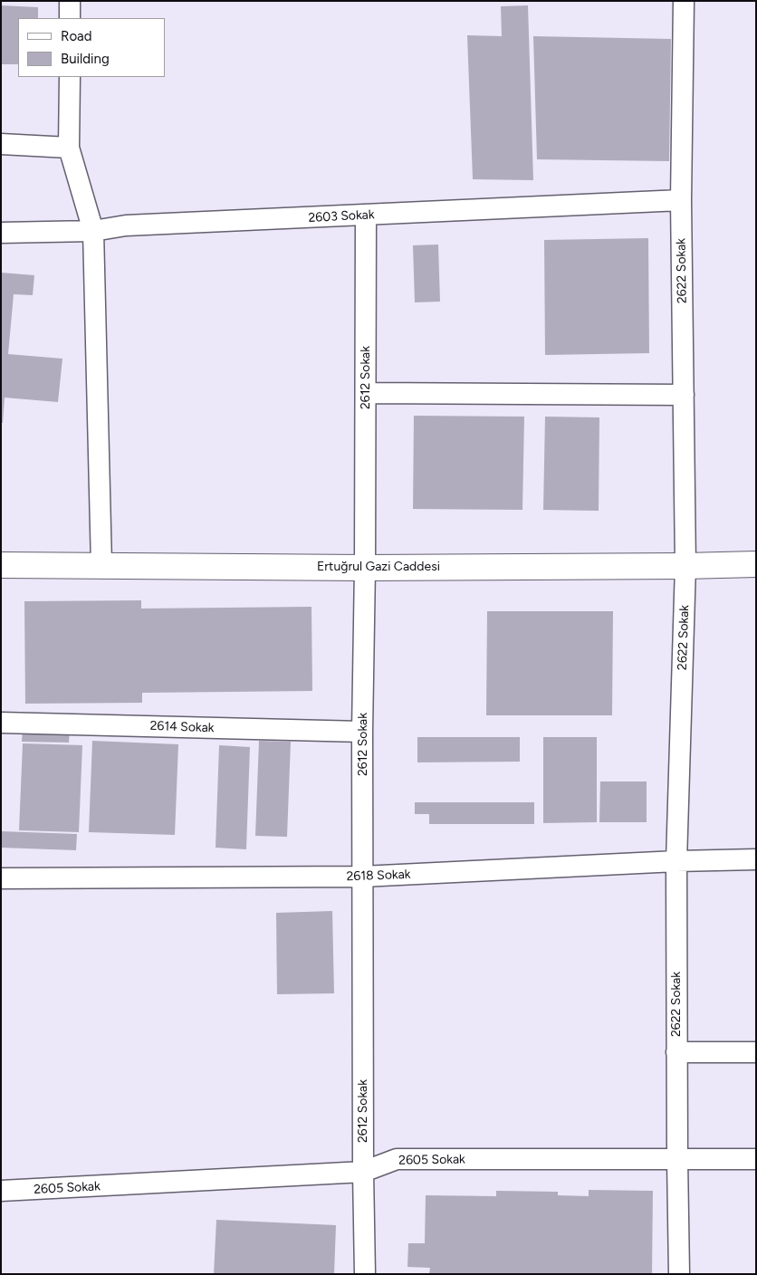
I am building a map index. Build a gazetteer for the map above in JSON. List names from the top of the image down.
{
  "streets": {
    "main road": ["Ertuğrul Gazi Caddesi"],
    "street": [
      "2603 Sokak",
      "2622 Sokak",
      "2612 Sokak",
      "2614 Sokak",
      "2618 Sokak",
      "2605 Sokak"
    ]
  },
  "crossings": [
    ["2603 Sokak", "2622 Sokak"],
    ["2603 Sokak", "2612 Sokak"],
    ["2622 Sokak", "Ertuğrul Gazi Caddesi"],
    ["2622 Sokak", "2618 Sokak"],
    ["2622 Sokak", "2605 Sokak"],
    ["2612 Sokak", "Ertuğrul Gazi Caddesi"],
    ["2612 Sokak", "2614 Sokak"],
    ["2612 Sokak", "2618 Sokak"],
    ["2612 Sokak", "2605 Sokak"]
  ],
  "legend": ["Road", "Building"]
}
